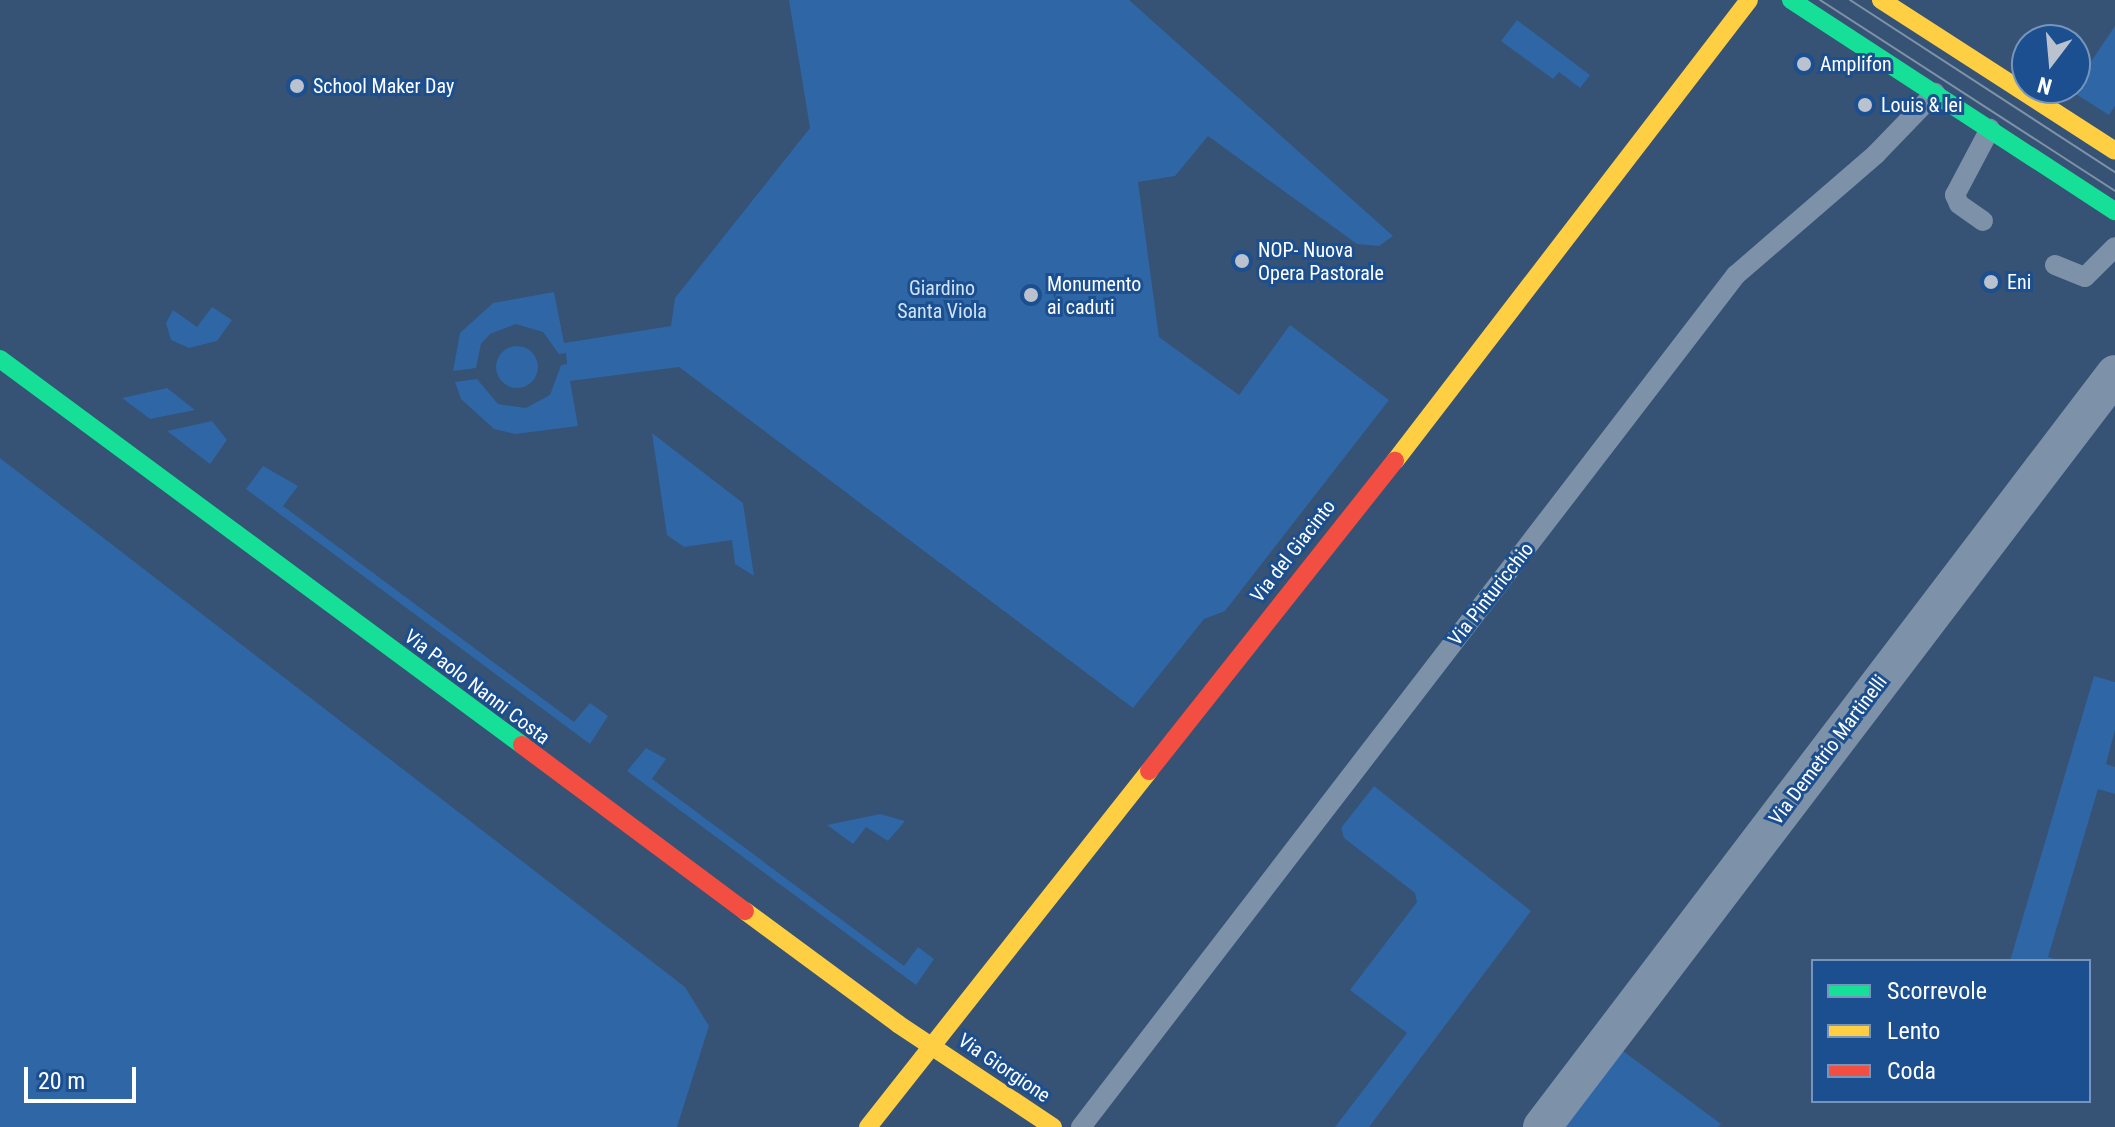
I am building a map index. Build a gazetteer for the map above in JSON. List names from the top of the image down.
{
  "streets": {
    "street": [
      "Via del Giacinto",
      "Via Paolo Nanni Costa",
      "Via Demetrio Martinelli",
      "Via Giorgione"
    ],
    "lane": ["Via Pinturicchio"]
  },
  "crossings": [
    ["Via del Giacinto", "Via Paolo Nanni Costa"],
    ["Via del Giacinto", "Via Giorgione"],
    ["Via Paolo Nanni Costa", "Via Giorgione"]
  ],
  "parks": ["Giardino Santa Viola"],
  "places": [
    "Amplifon",
    "School Maker Day",
    "Louis & lei",
    "NOP- Nuova Opera Pastorale",
    "Eni",
    "Monumento ai caduti"
  ],
  "legend": ["Scorrevole", "Lento", "Coda"],
  "scale_bar": "20 m",
  "north": "bottom"
}
